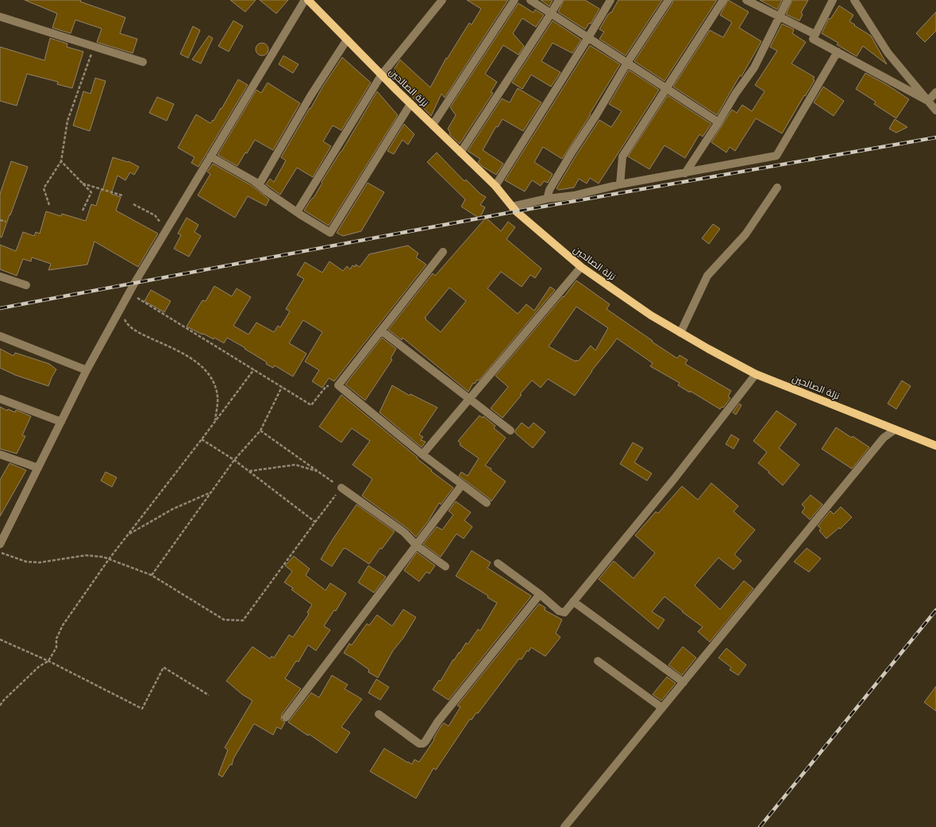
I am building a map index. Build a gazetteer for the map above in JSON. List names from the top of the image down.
{
  "streets": {
    "main road": ["نزلة الصالحين"]
  }
}
